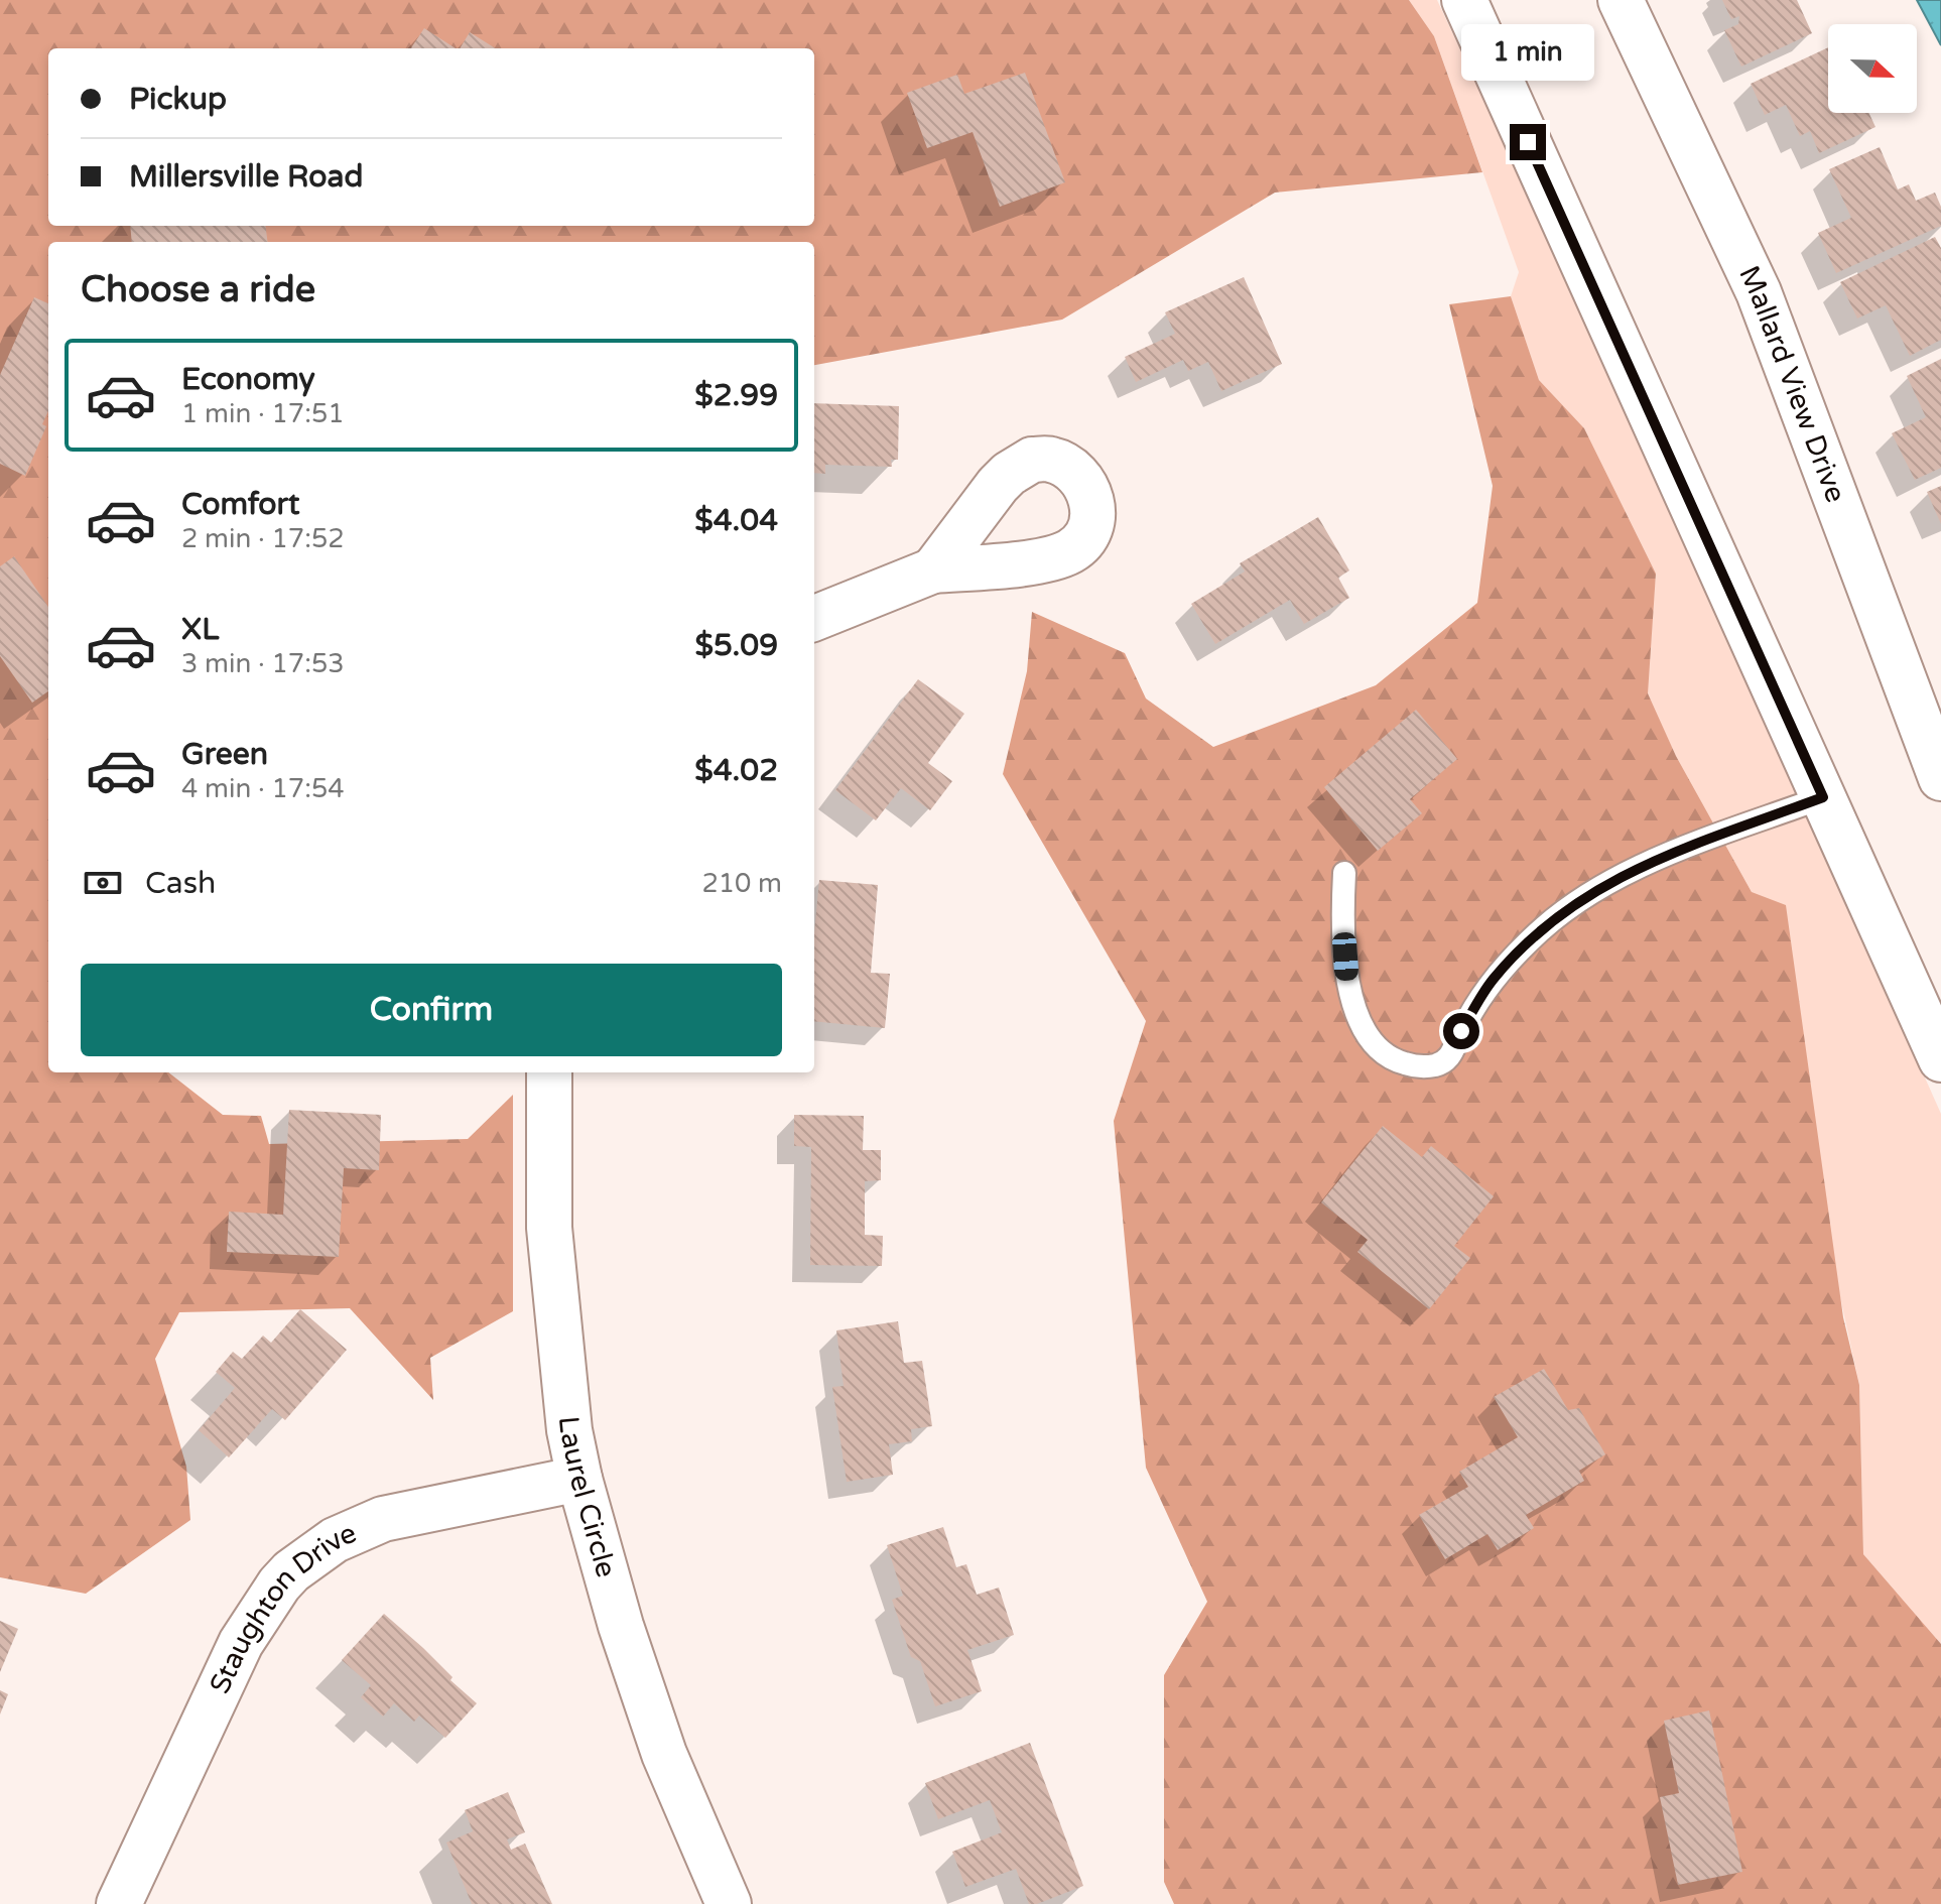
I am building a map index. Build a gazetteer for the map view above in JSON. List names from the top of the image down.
{
  "streets": {
    "street": ["Mallard View Drive", "Laurel Circle", "Staughton Drive"]
  },
  "crossings": [
    ["Laurel Circle", "Staughton Drive"]
  ],
  "north": "right",
  "page": {
    "bubble": "1 min",
    "banner": ["Pickup", "Millersville Road"],
    "heading": "Choose a ride",
    "list": [
      {
        "name": "Economy",
        "note": "1 min · 17:51",
        "value": "$2.99"
      },
      {
        "name": "Comfort",
        "note": "2 min · 17:52",
        "value": "$4.04"
      },
      {
        "name": "XL",
        "note": "3 min · 17:53",
        "value": "$5.09"
      },
      {
        "name": "Green",
        "note": "4 min · 17:54",
        "value": "$4.02"
      }
    ],
    "pay": ["Cash", "210 m"],
    "buttons": "Confirm"
  }
}
